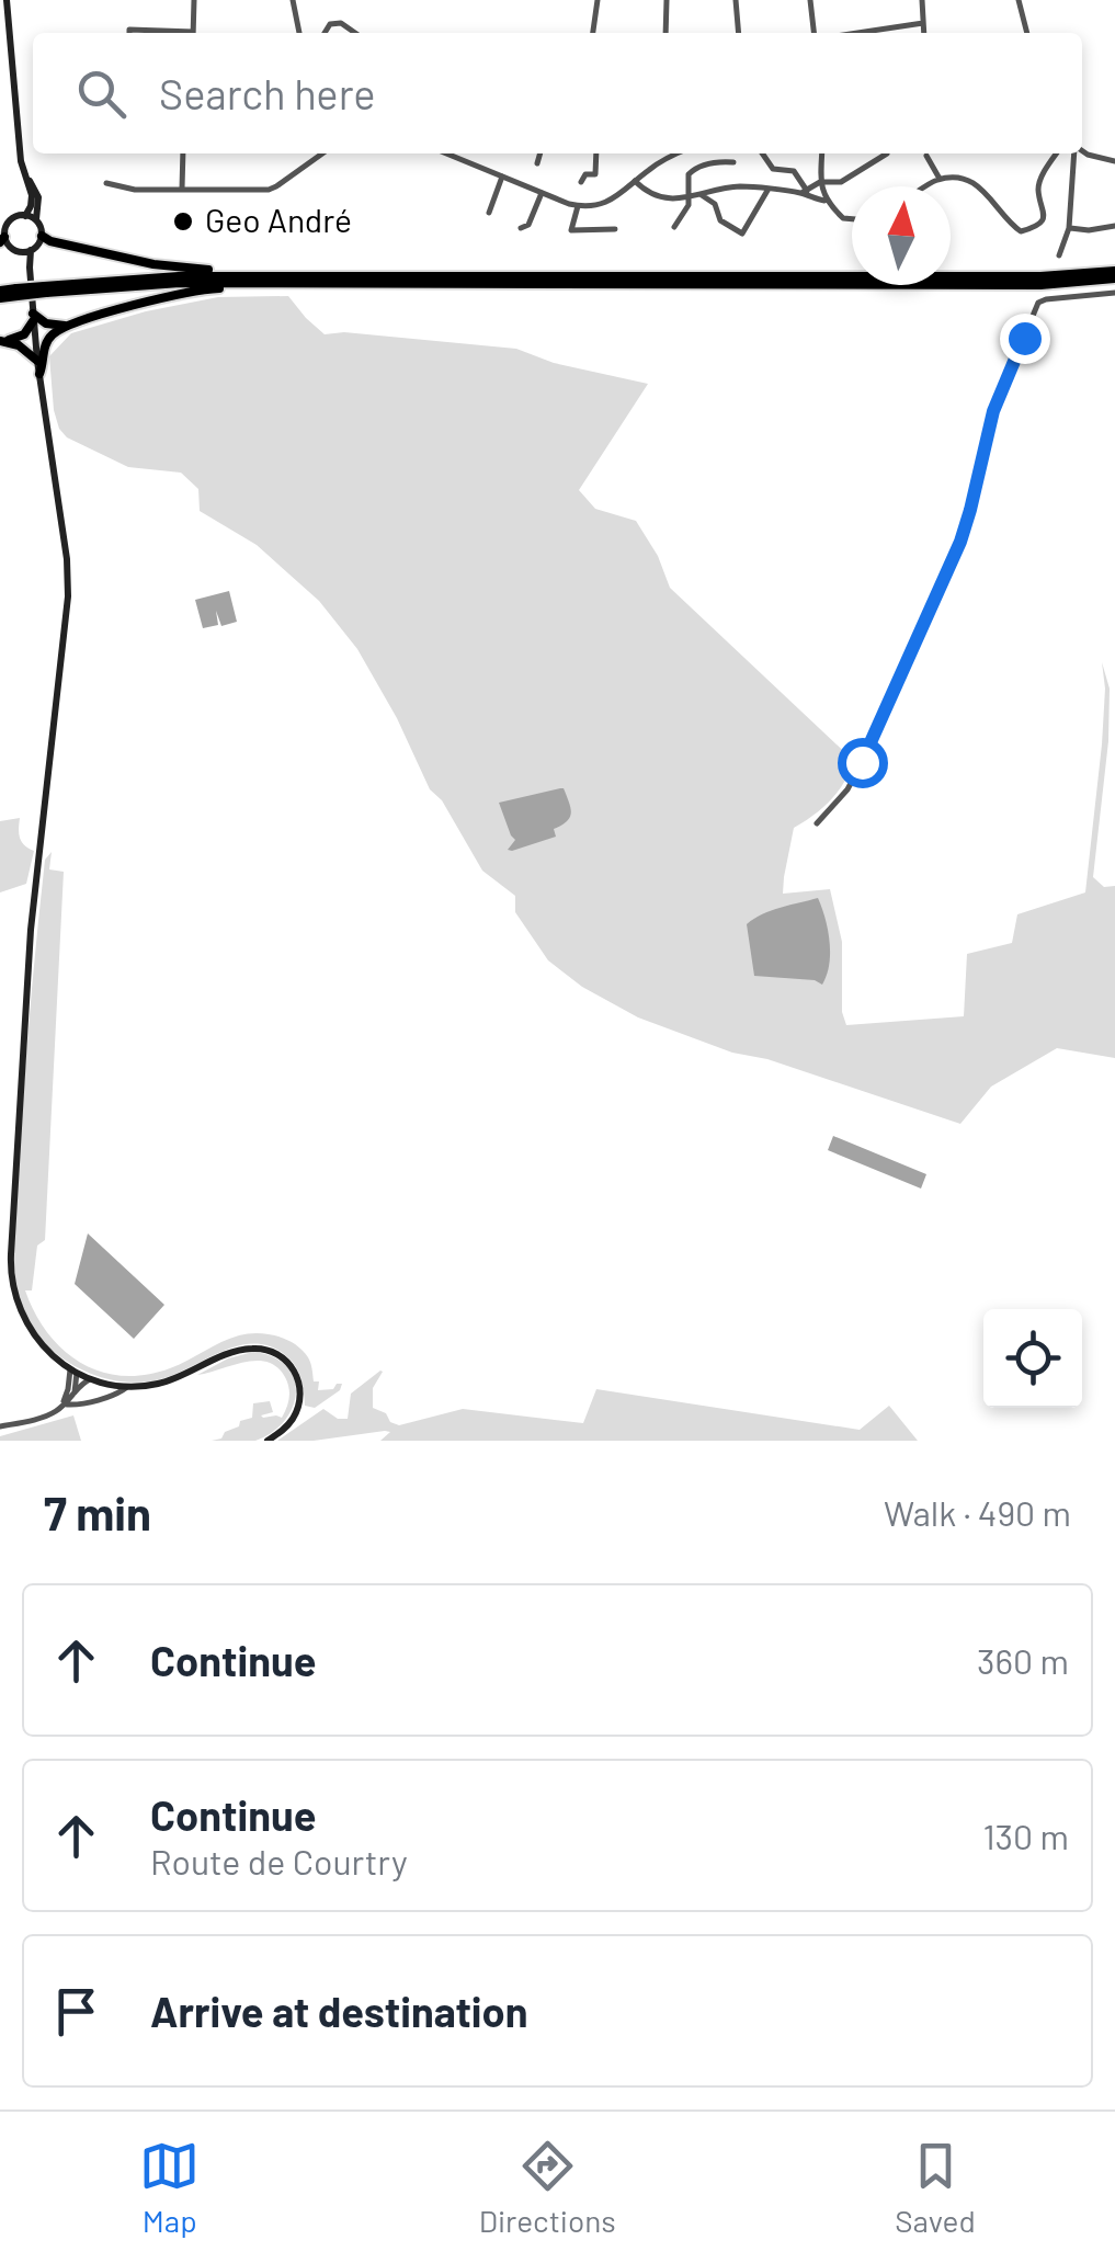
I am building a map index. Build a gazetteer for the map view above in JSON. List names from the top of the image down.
{
  "places": ["Geo André"],
  "north": "top",
  "page": {
    "search": "Search here",
    "heading": ["7 min", "Walk · 490 m"],
    "list": [
      ["Continue", "360 m"],
      ["Continue", "Route de Courtry", "130 m"],
      "Arrive at destination"
    ],
    "nav": ["Map", "Directions", "Saved"]
  }
}
